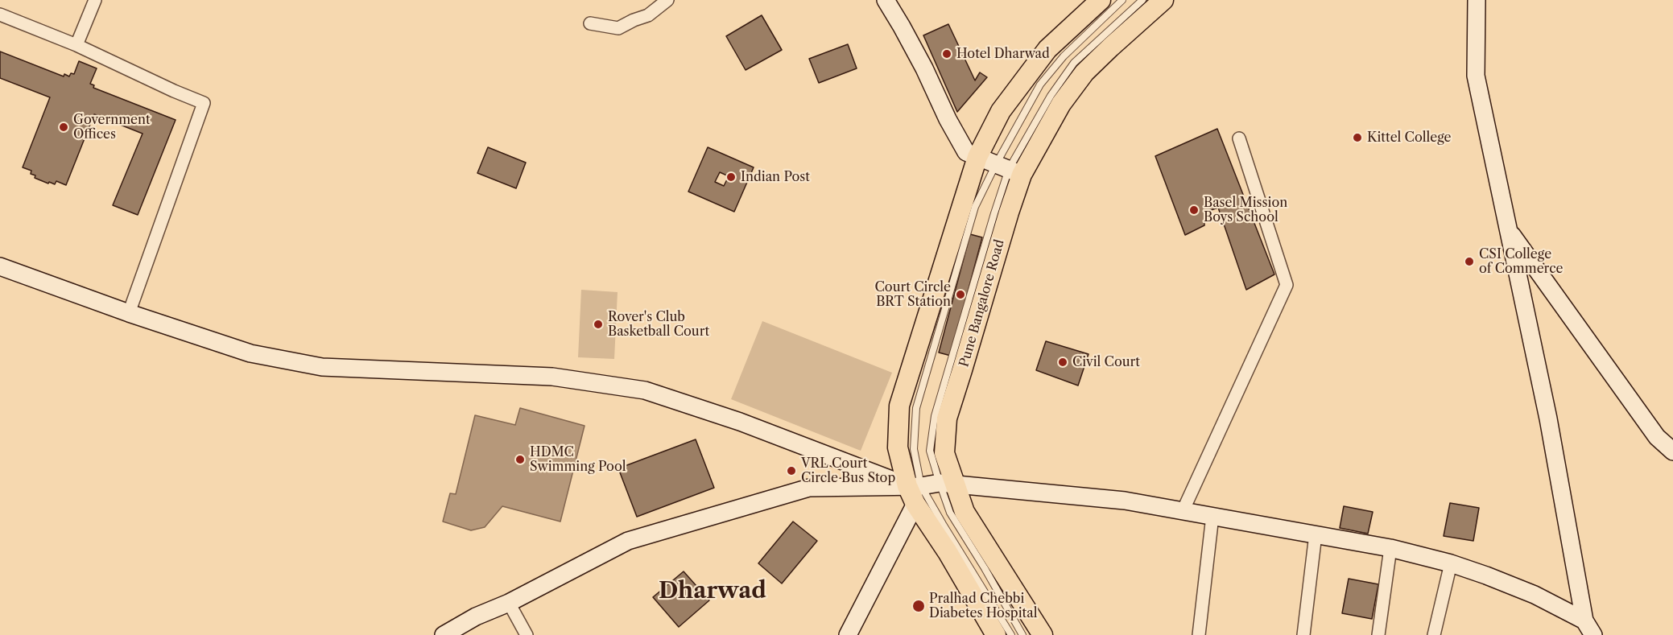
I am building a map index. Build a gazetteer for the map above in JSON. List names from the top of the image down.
{
  "streets": {
    "main road": ["Pune Bangalore Road"]
  },
  "districts": ["Dharwad"],
  "places": [
    "Hotel Dharwad",
    "Government Offices",
    "Kittel College",
    "Indian Post",
    "Basel Mission Boys School",
    "CSI College of Commerce",
    "Court Circle BRT Station",
    "Rover's Club Basketball Court",
    "Civil Court",
    "HDMC Swimming Pool",
    "VRL Court Circle Bus Stop",
    "Pralhad Chebbi Diabetes Hospital"
  ]
}
